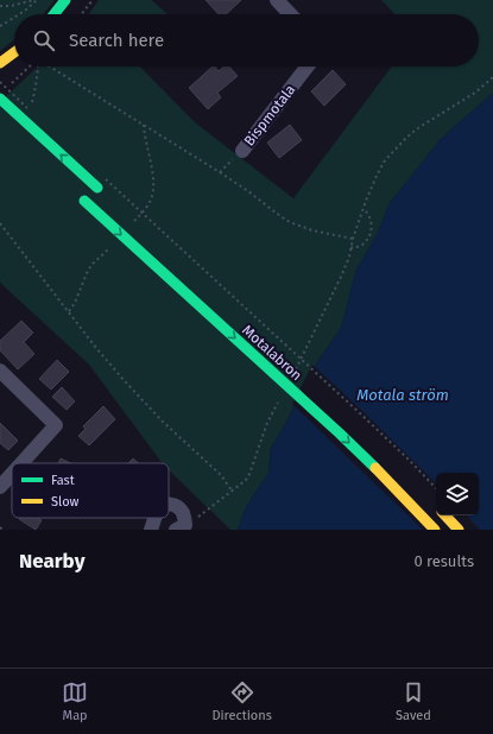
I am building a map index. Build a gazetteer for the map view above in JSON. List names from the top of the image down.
{
  "streets": {
    "main road": ["Motalabron"],
    "street": ["Bispmotala"]
  },
  "one_way": ["Motalabron"],
  "water": ["Motala ström"],
  "legend": ["Fast", "Slow"],
  "page": {
    "search": "Search here",
    "heading": ["Nearby", "0 results"],
    "nav": ["Map", "Directions", "Saved"]
  }
}
